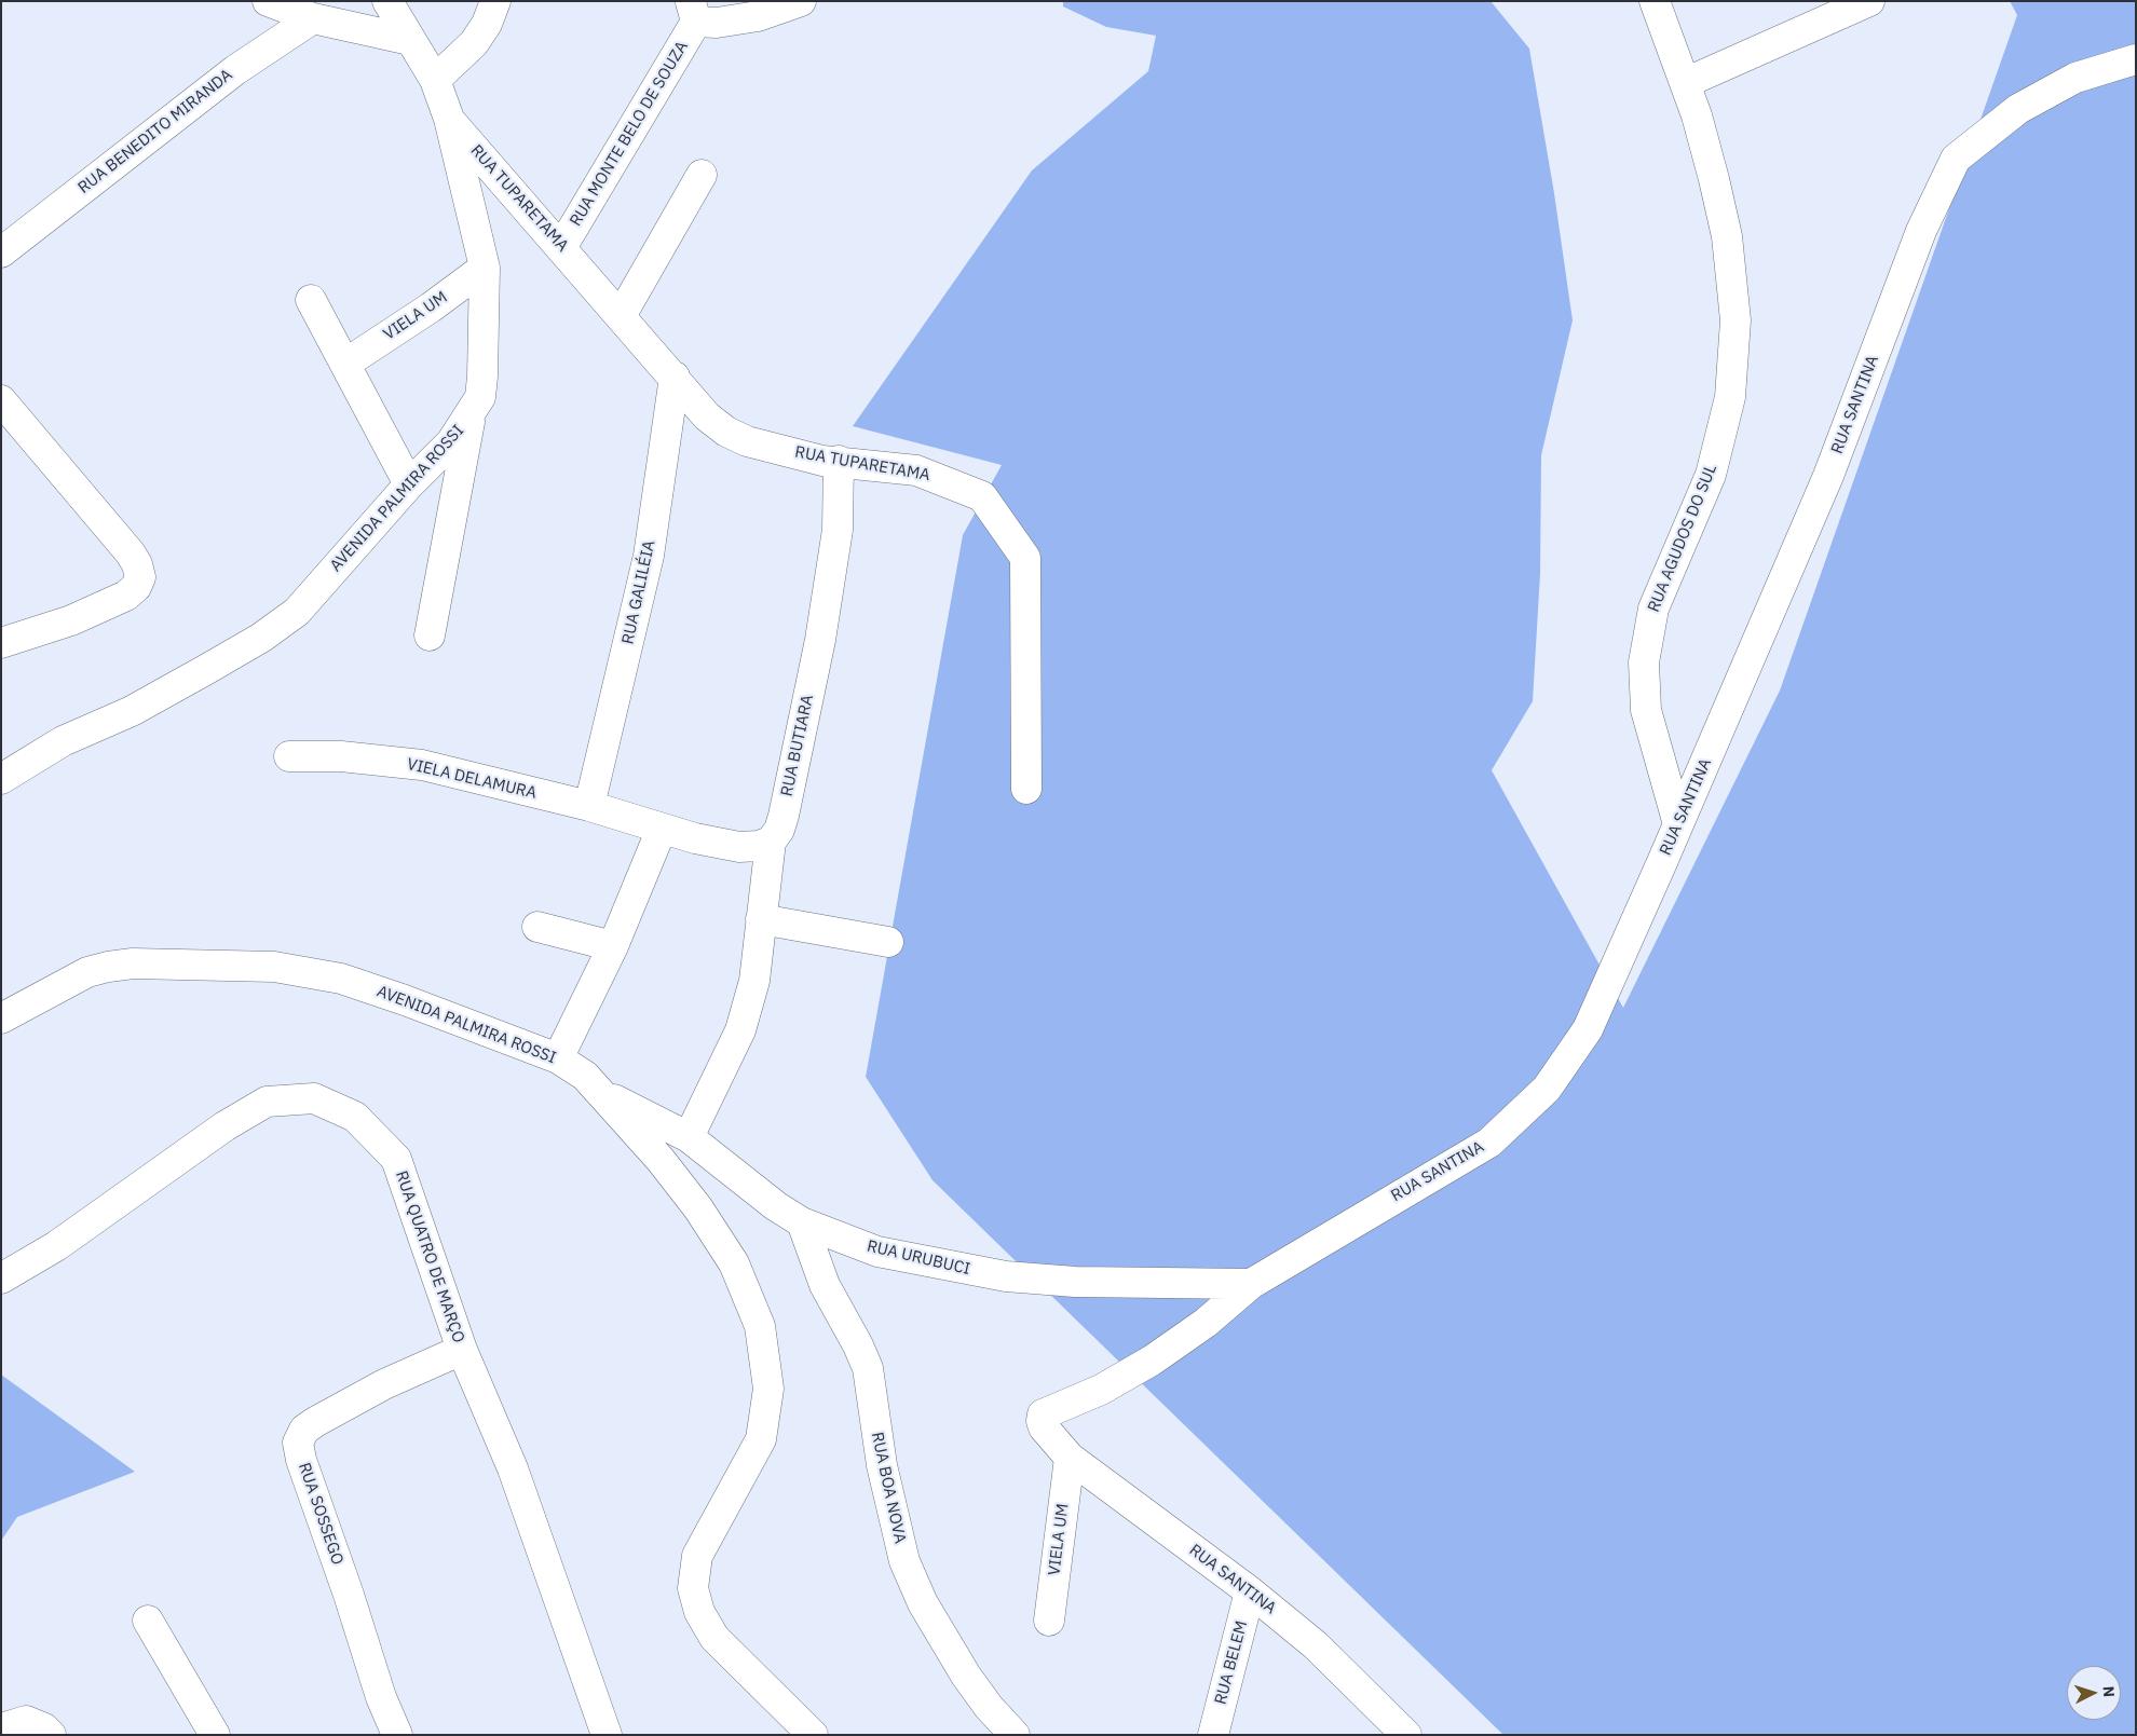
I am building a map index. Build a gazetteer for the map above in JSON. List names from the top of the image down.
{
  "streets": {
    "street": [
      "RUA BENEDITO MIRANDA",
      "RUA MONTE BELO DE SOUZA",
      "RUA TUPARETAMA",
      "VIELA UM",
      "RUA SANTINA",
      "AVENIDA PALMIRA ROSSI",
      "RUA AGUDOS DO SUL",
      "RUA GALILÉIA",
      "RUA BUTIARA",
      "VIELA DELAMURA",
      "RUA QUATRO DE MARÇO",
      "RUA URUBUCI",
      "RUA BOA NOVA",
      "RUA SOSSEGO",
      "RUA BELEM"
    ]
  },
  "crossings": [
    ["RUA MONTE BELO DE SOUZA", "RUA TUPARETAMA"],
    ["RUA TUPARETAMA", "AVENIDA PALMIRA ROSSI"],
    ["RUA TUPARETAMA", "RUA GALILÉIA"],
    ["RUA TUPARETAMA", "RUA BUTIARA"],
    ["VIELA UM", "RUA SANTINA"],
    ["VIELA UM", "AVENIDA PALMIRA ROSSI"],
    ["RUA SANTINA", "RUA AGUDOS DO SUL"],
    ["RUA SANTINA", "RUA URUBUCI"],
    ["RUA SANTINA", "RUA BELEM"],
    ["AVENIDA PALMIRA ROSSI", "RUA URUBUCI"],
    ["RUA GALILÉIA", "VIELA DELAMURA"],
    ["RUA QUATRO DE MARÇO", "RUA SOSSEGO"],
    ["RUA URUBUCI", "RUA BOA NOVA"]
  ],
  "north": "right"
}
